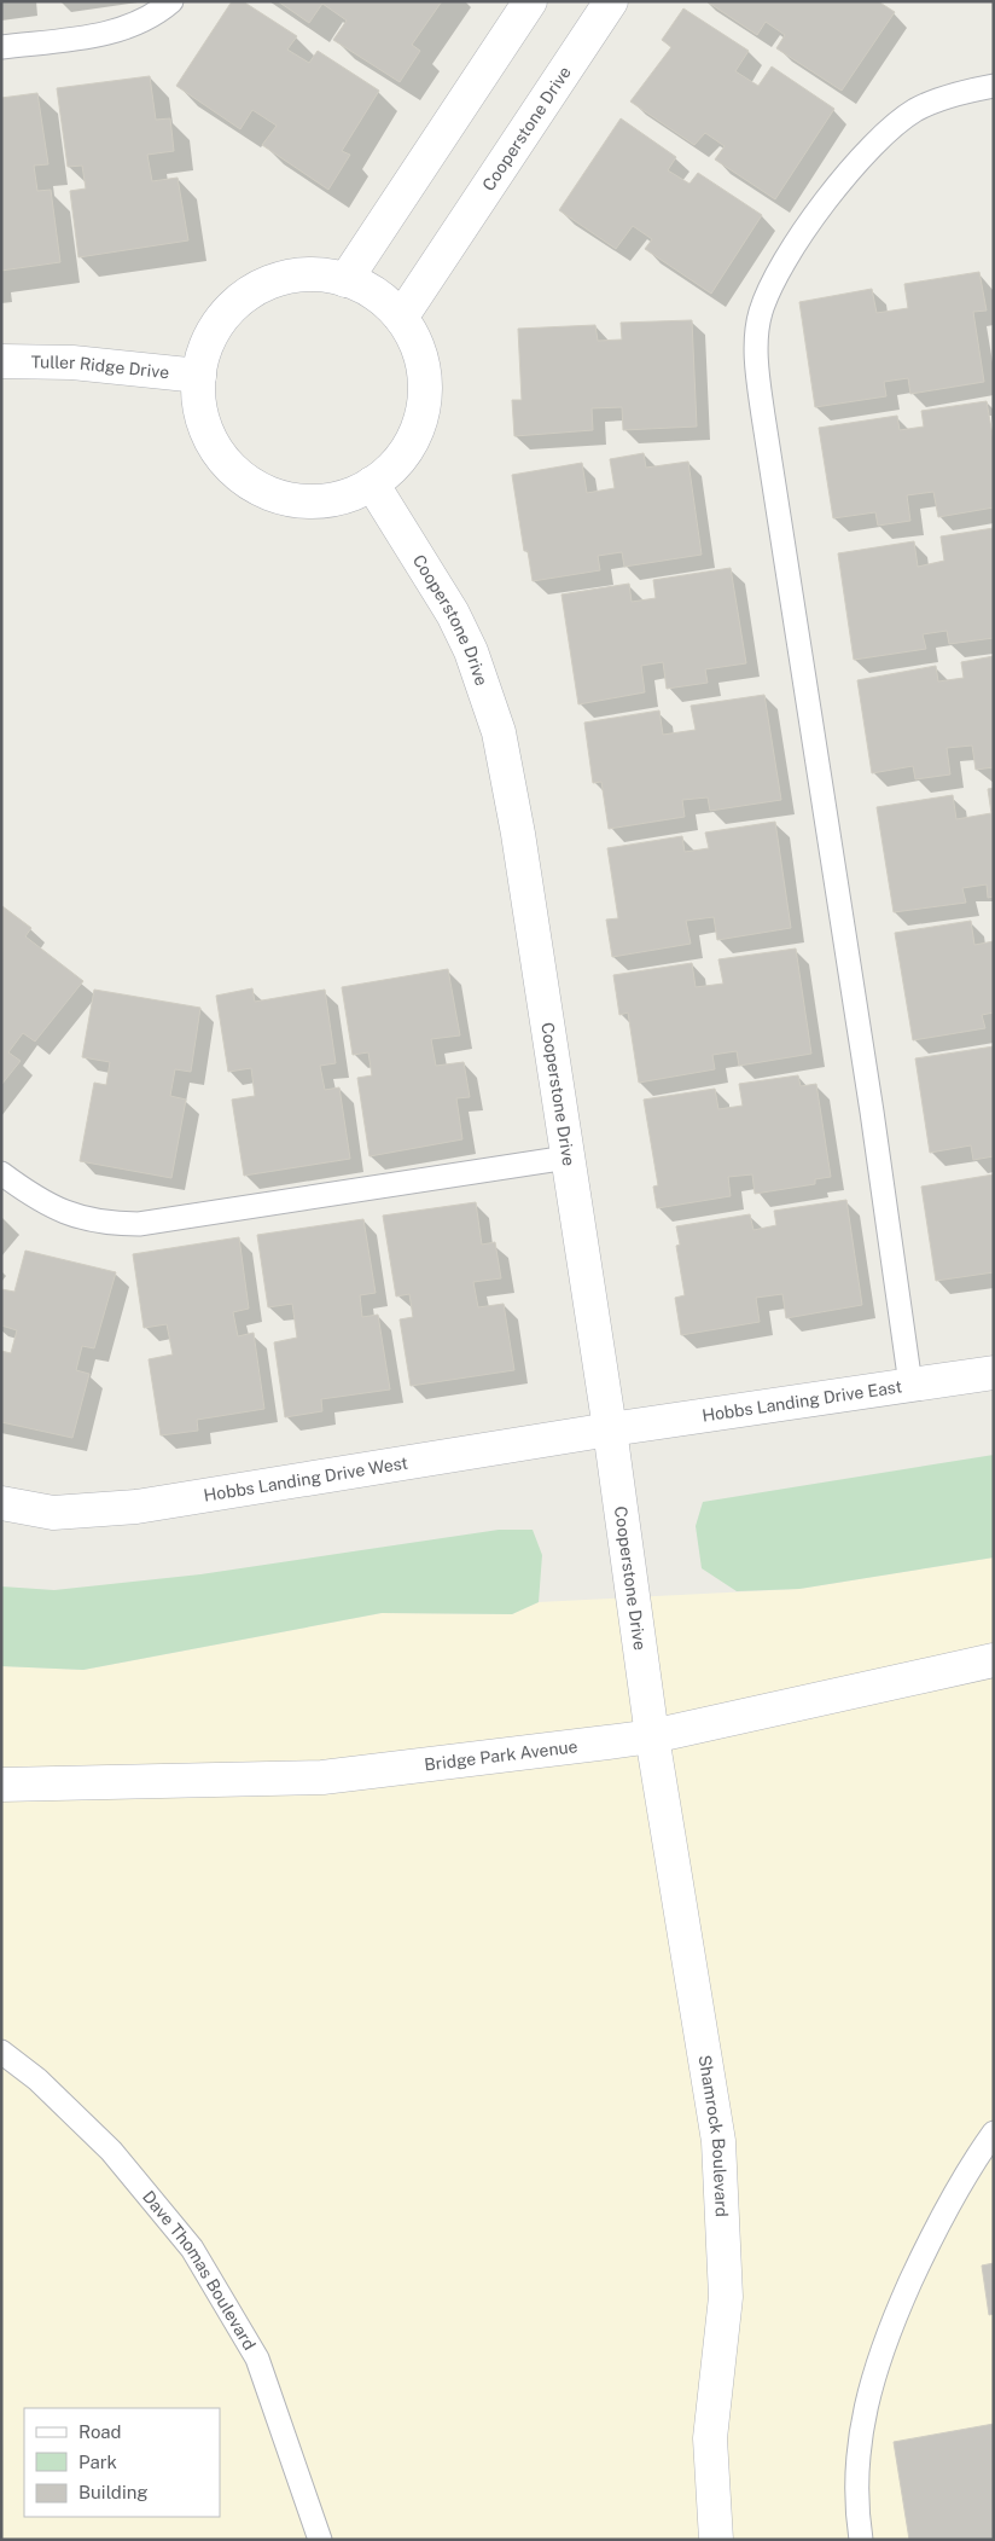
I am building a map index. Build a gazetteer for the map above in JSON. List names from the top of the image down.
{
  "streets": {
    "street": [
      "Cooperstone Drive",
      "Tuller Ridge Drive",
      "Hobbs Landing Drive East",
      "Hobbs Landing Drive West",
      "Bridge Park Avenue",
      "Shamrock Boulevard"
    ],
    "lane": ["Dave Thomas Boulevard"]
  },
  "crossings": [
    ["Cooperstone Drive", "Hobbs Landing Drive East"],
    ["Cooperstone Drive", "Hobbs Landing Drive West"],
    ["Cooperstone Drive", "Bridge Park Avenue"],
    ["Cooperstone Drive", "Shamrock Boulevard"],
    ["Hobbs Landing Drive East", "Hobbs Landing Drive West"],
    ["Bridge Park Avenue", "Shamrock Boulevard"]
  ],
  "legend": ["Road", "Park", "Building"]
}
